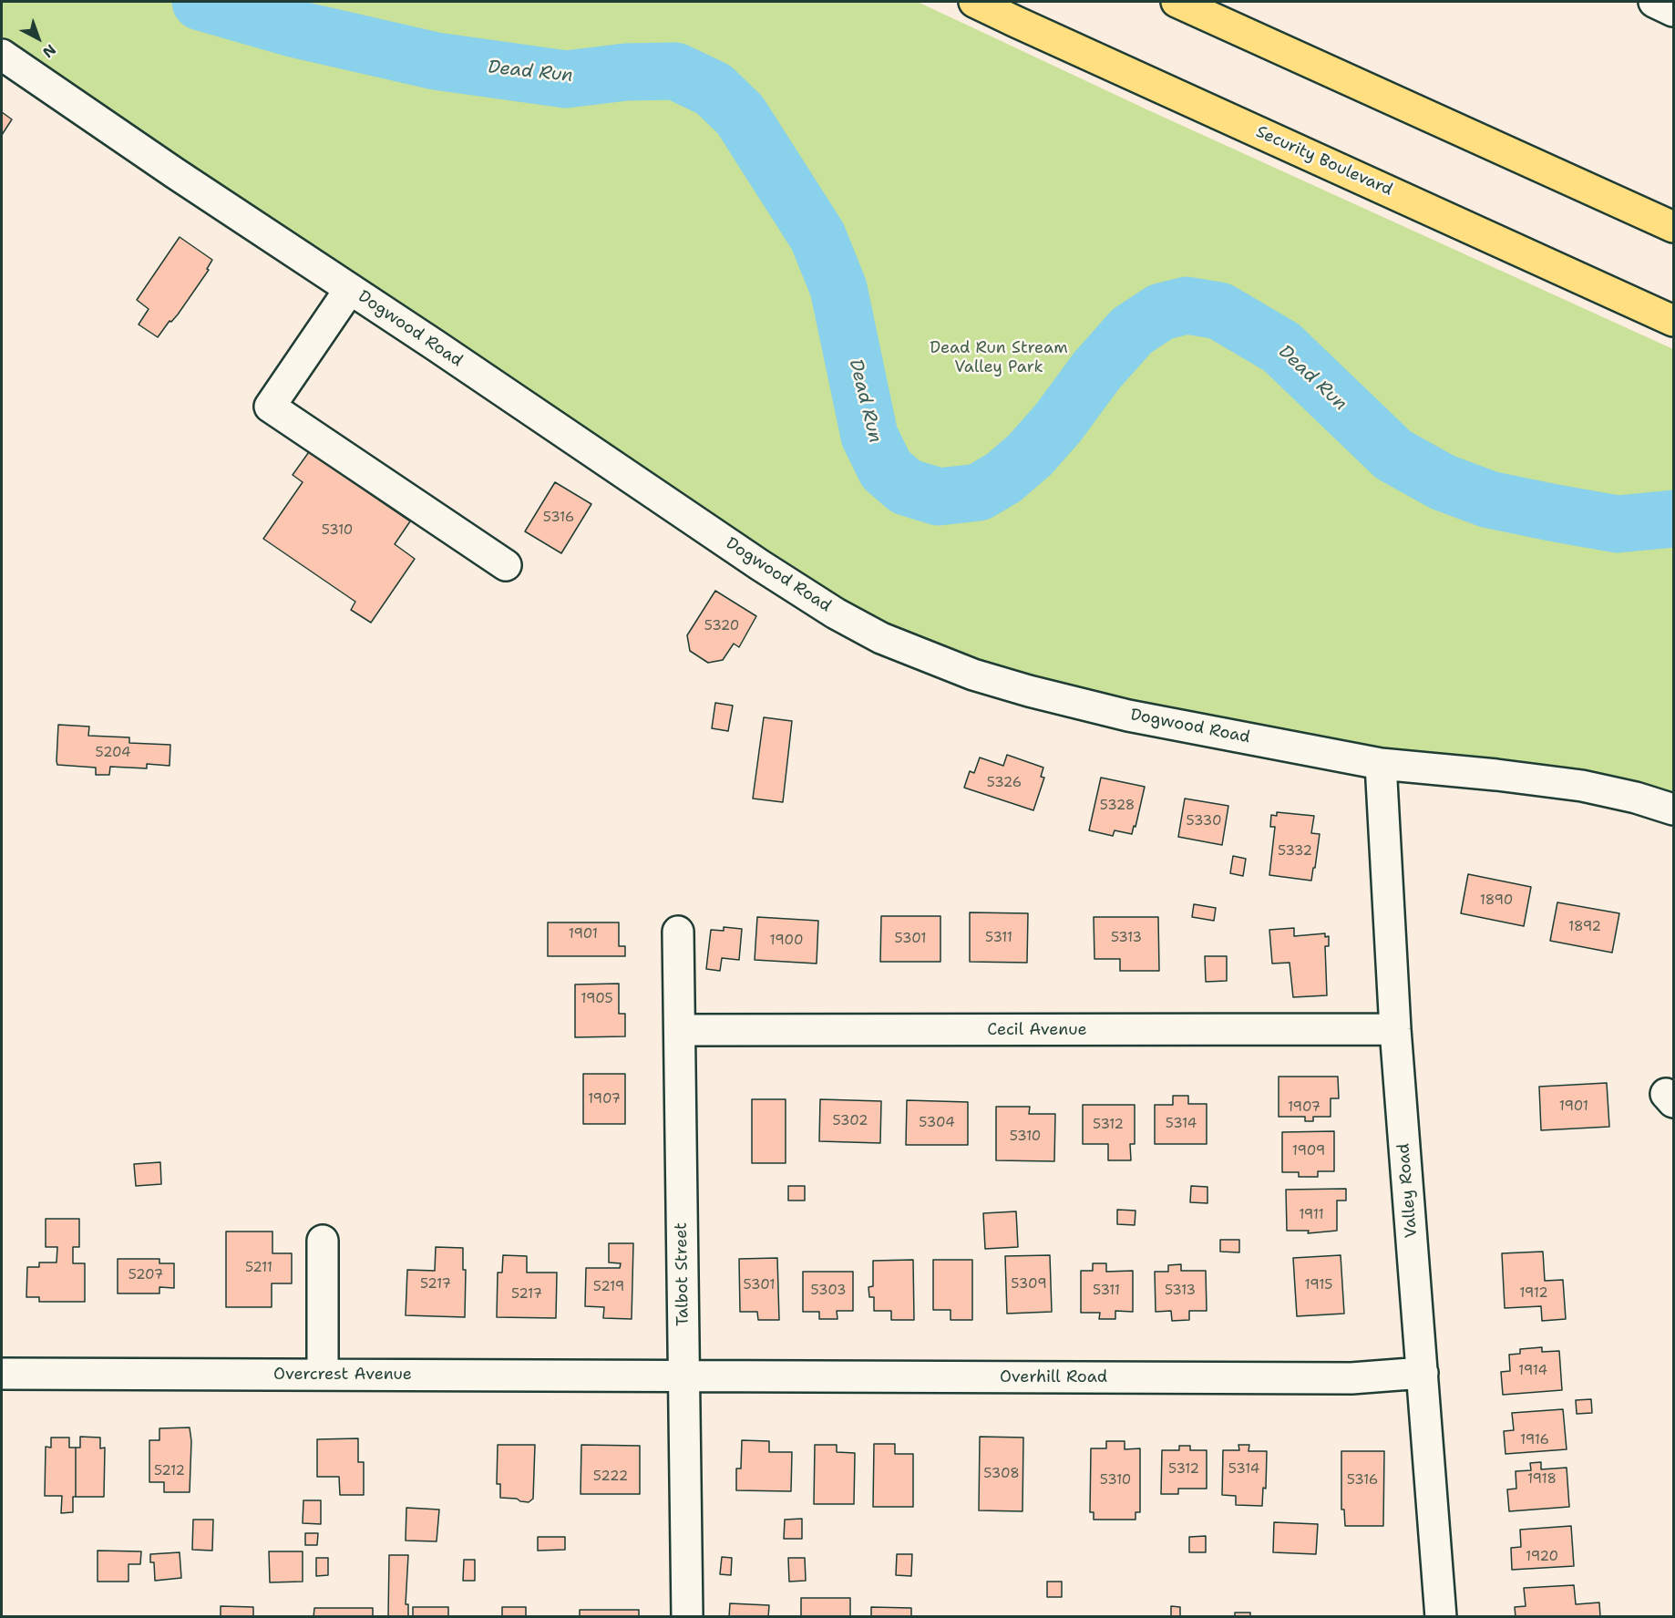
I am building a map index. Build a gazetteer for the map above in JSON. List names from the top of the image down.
{
  "streets": {
    "main road": ["Security Boulevard"],
    "street": [
      "Dogwood Road",
      "Cecil Avenue",
      "Valley Road",
      "Talbot Street",
      "Overcrest Avenue",
      "Overhill Road"
    ]
  },
  "crossings": [
    ["Dogwood Road", "Valley Road"],
    ["Cecil Avenue", "Valley Road"],
    ["Cecil Avenue", "Talbot Street"],
    ["Valley Road", "Overhill Road"],
    ["Talbot Street", "Overcrest Avenue"],
    ["Talbot Street", "Overhill Road"],
    ["Overcrest Avenue", "Overhill Road"]
  ],
  "water": ["Dead Run"],
  "parks": ["Dead Run Stream Valley Park"],
  "house_numbers": [
    "5316",
    "5310",
    "5320",
    "5204",
    "5326",
    "5328",
    "5330",
    "5332",
    "1890",
    "1892",
    "1901",
    "5311",
    "5313",
    "5301",
    "1900",
    "1905",
    "1907",
    "1901",
    "1907",
    "5302",
    "5304",
    "5314",
    "5312",
    "5310",
    "1909",
    "1911",
    "5211",
    "5207",
    "5217",
    "5309",
    "5301",
    "1915",
    "5219",
    "5303",
    "5311",
    "5313",
    "1912",
    "5217",
    "1914",
    "1916",
    "5312",
    "5314",
    "5212",
    "5308",
    "5222",
    "1918",
    "5310",
    "5316",
    "1920"
  ],
  "north": "bottom right"
}
